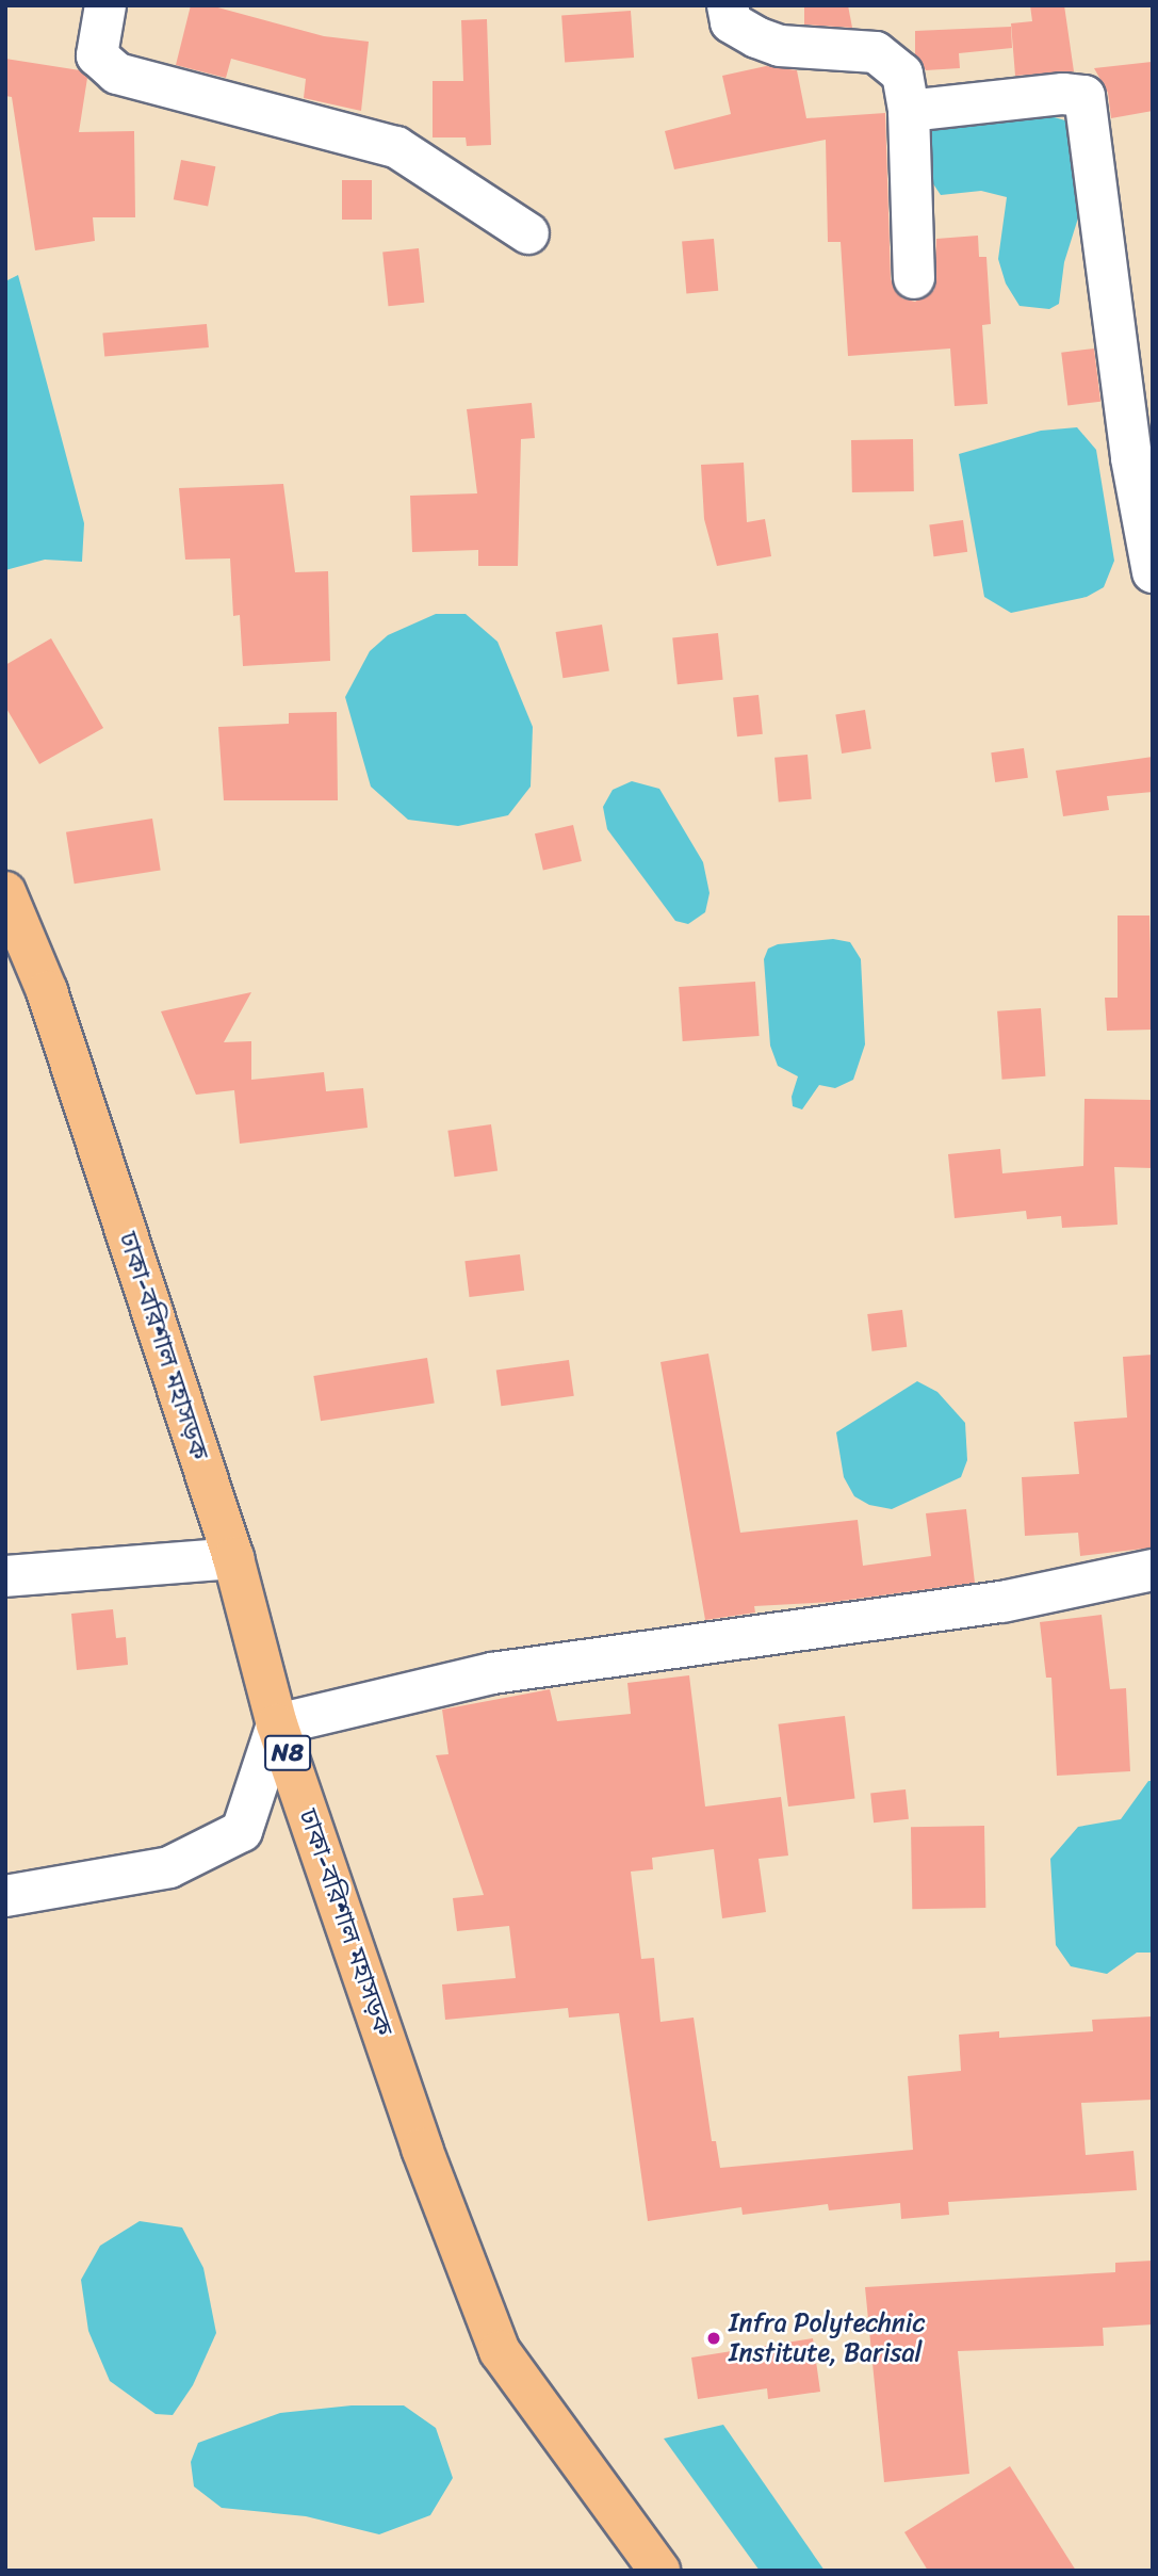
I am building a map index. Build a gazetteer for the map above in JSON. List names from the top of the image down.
{
  "streets": {
    "highway": ["ঢাকা-বরিশাল মহাসড়ক", "N8"]
  },
  "places": ["Infra Polytechnic Institute, Barisal"]
}
